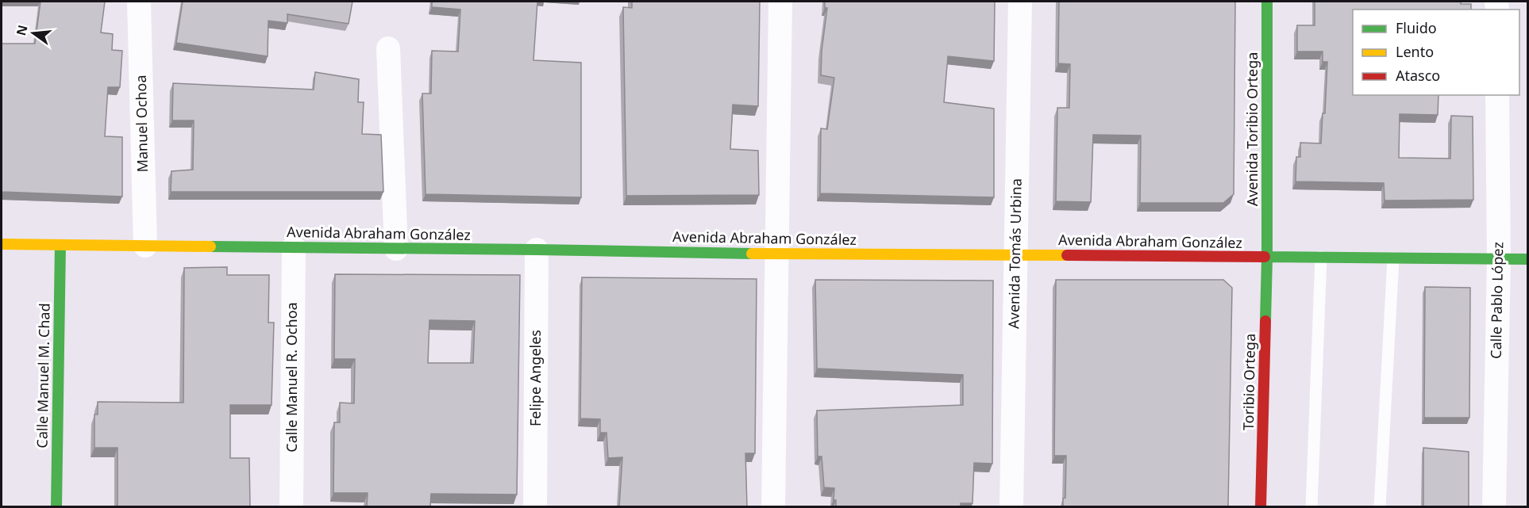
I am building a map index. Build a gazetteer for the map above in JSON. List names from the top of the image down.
{
  "streets": {
    "main road": [
      "Avenida Toribio Ortega",
      "Avenida Abraham González",
      "Calle Manuel M. Chad",
      "Toribio Ortega"
    ],
    "street": [
      "Manuel Ochoa",
      "Avenida Tomás Urbina",
      "Calle Pablo López",
      "Calle Manuel R. Ochoa",
      "Felipe Angeles"
    ]
  },
  "crossings": [
    ["Manuel Ochoa", "Avenida Abraham González"],
    ["Avenida Toribio Ortega", "Avenida Abraham González"],
    ["Avenida Toribio Ortega", "Toribio Ortega"],
    ["Avenida Abraham González", "Avenida Tomás Urbina"],
    ["Avenida Abraham González", "Calle Pablo López"],
    ["Avenida Abraham González", "Calle Manuel M. Chad"],
    ["Avenida Abraham González", "Calle Manuel R. Ochoa"],
    ["Avenida Abraham González", "Felipe Angeles"],
    ["Avenida Abraham González", "Toribio Ortega"]
  ],
  "legend": ["Fluido", "Lento", "Atasco"],
  "north": "left"
}
